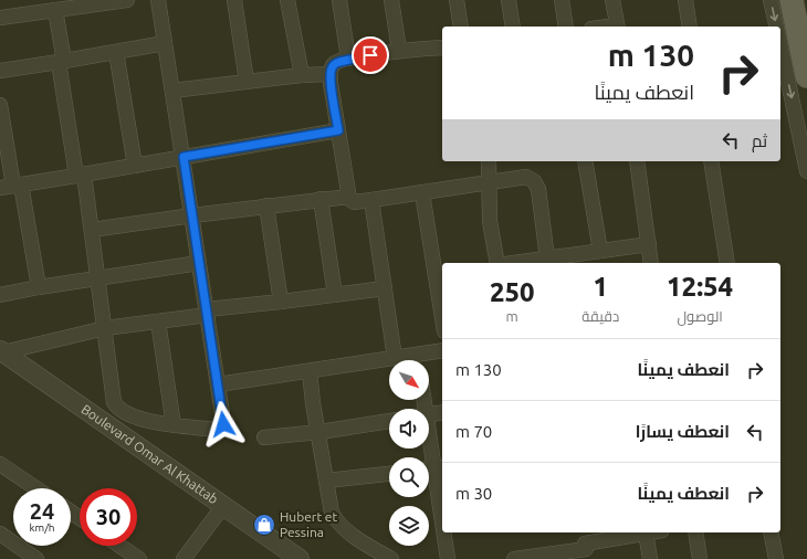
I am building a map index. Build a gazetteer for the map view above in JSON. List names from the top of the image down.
{
  "streets": {
    "street": ["Boulevard Omar Al Khattab"]
  },
  "places": {
    "shop": ["Hubert et Pessina"]
  },
  "north": "bottom right",
  "page": {
    "turn": ["130 m", "انعطف يمينًا"],
    "then": "ثم",
    "eta": [
      "12:54",
      "الوصول",
      "1",
      "دقيقة",
      "250",
      "m"
    ],
    "list": [
      {
        "name": "انعطف يمينًا",
        "value": "130 m"
      },
      {
        "name": "انعطف يسارًا",
        "value": "70 m"
      },
      {
        "name": "انعطف يمينًا",
        "value": "30 m"
      }
    ],
    "speed": "24 km/h",
    "limit": "30"
  }
}
